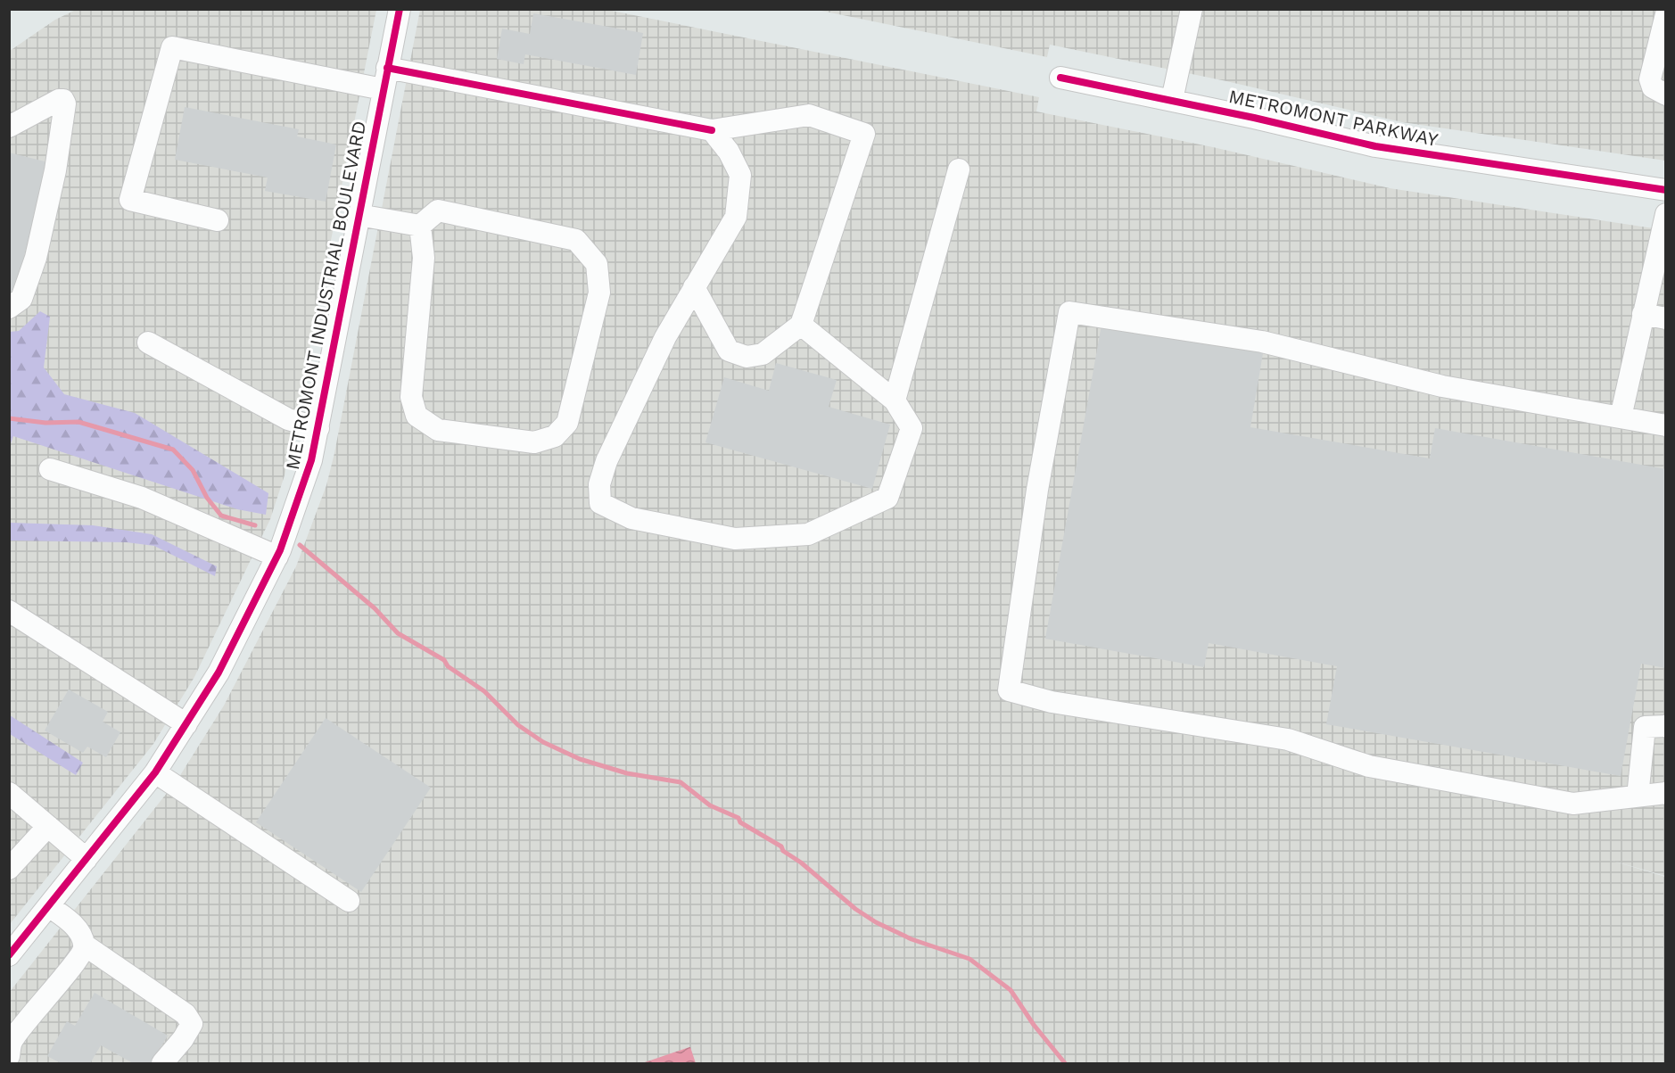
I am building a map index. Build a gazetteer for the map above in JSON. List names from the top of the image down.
{
  "streets": {
    "street": ["METROMONT PARKWAY", "METROMONT INDUSTRIAL BOULEVARD"]
  }
}
